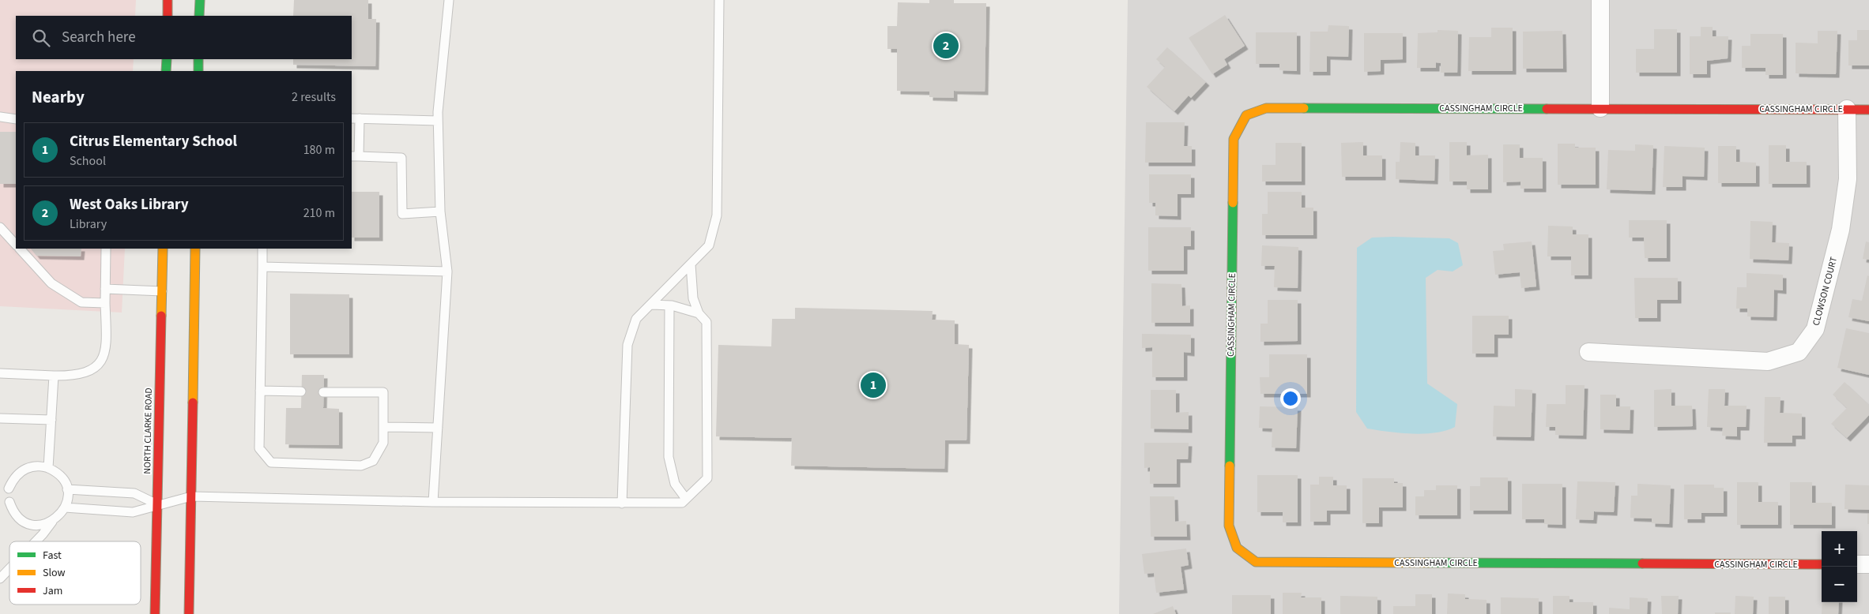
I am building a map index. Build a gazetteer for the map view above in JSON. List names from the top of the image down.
{
  "streets": {
    "street": ["CASSINGHAM CIRCLE", "CLOWSON COURT", "NORTH CLARKE ROAD"]
  },
  "crossings": [
    ["CASSINGHAM CIRCLE", "CLOWSON COURT"]
  ],
  "legend": ["Fast", "Slow", "Jam"],
  "page": {
    "search": "Search here",
    "pins": ["2", "1"],
    "heading": ["Nearby", "2 results"],
    "list": [
      {
        "mark": "1",
        "name": "Citrus Elementary School",
        "note": "School",
        "value": "180 m"
      },
      {
        "mark": "2",
        "name": "West Oaks Library",
        "note": "Library",
        "value": "210 m"
      }
    ],
    "map_buttons": ["+", "−"]
  }
}
